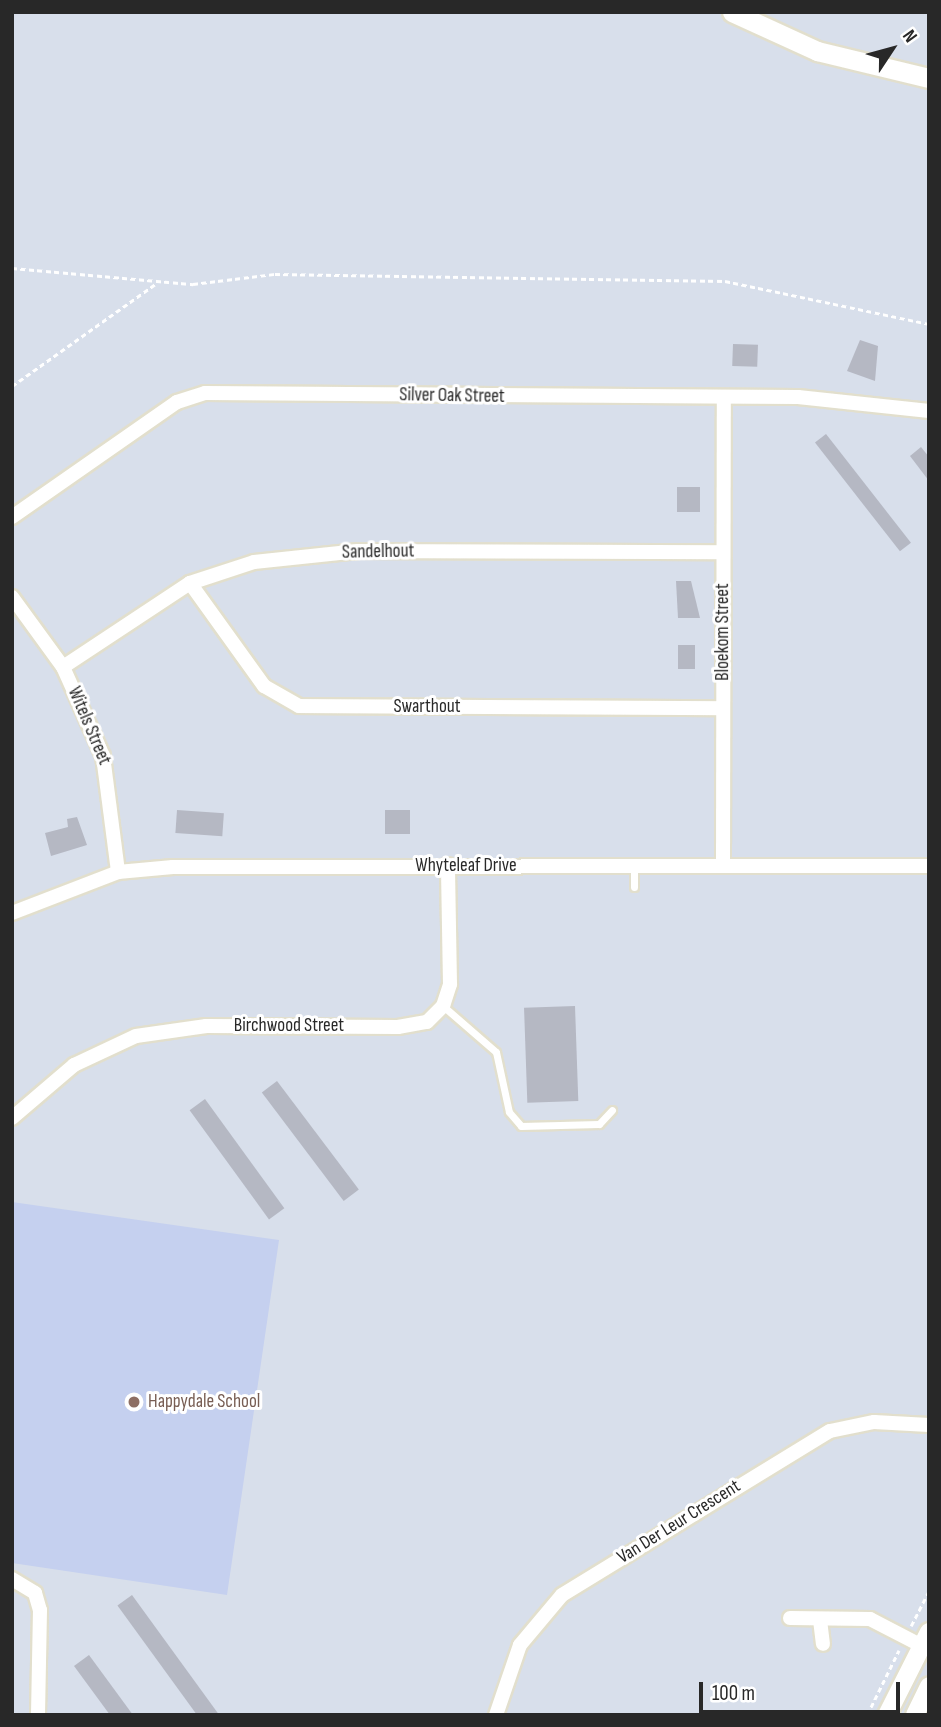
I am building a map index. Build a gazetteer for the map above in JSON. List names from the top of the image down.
{
  "streets": {
    "street": [
      "Silver Oak Street",
      "Sandelhout",
      "Bloekom Street",
      "Swarthout",
      "Witels Street",
      "Whyteleaf Drive",
      "Birchwood Street",
      "Van Der Leur Crescent"
    ]
  },
  "crossings": [
    ["Silver Oak Street", "Bloekom Street"],
    ["Sandelhout", "Bloekom Street"],
    ["Sandelhout", "Swarthout"],
    ["Sandelhout", "Witels Street"],
    ["Bloekom Street", "Swarthout"],
    ["Bloekom Street", "Whyteleaf Drive"],
    ["Witels Street", "Whyteleaf Drive"]
  ],
  "places": ["Happydale School"],
  "scale_bar": "100 m",
  "north": "top right"
}
